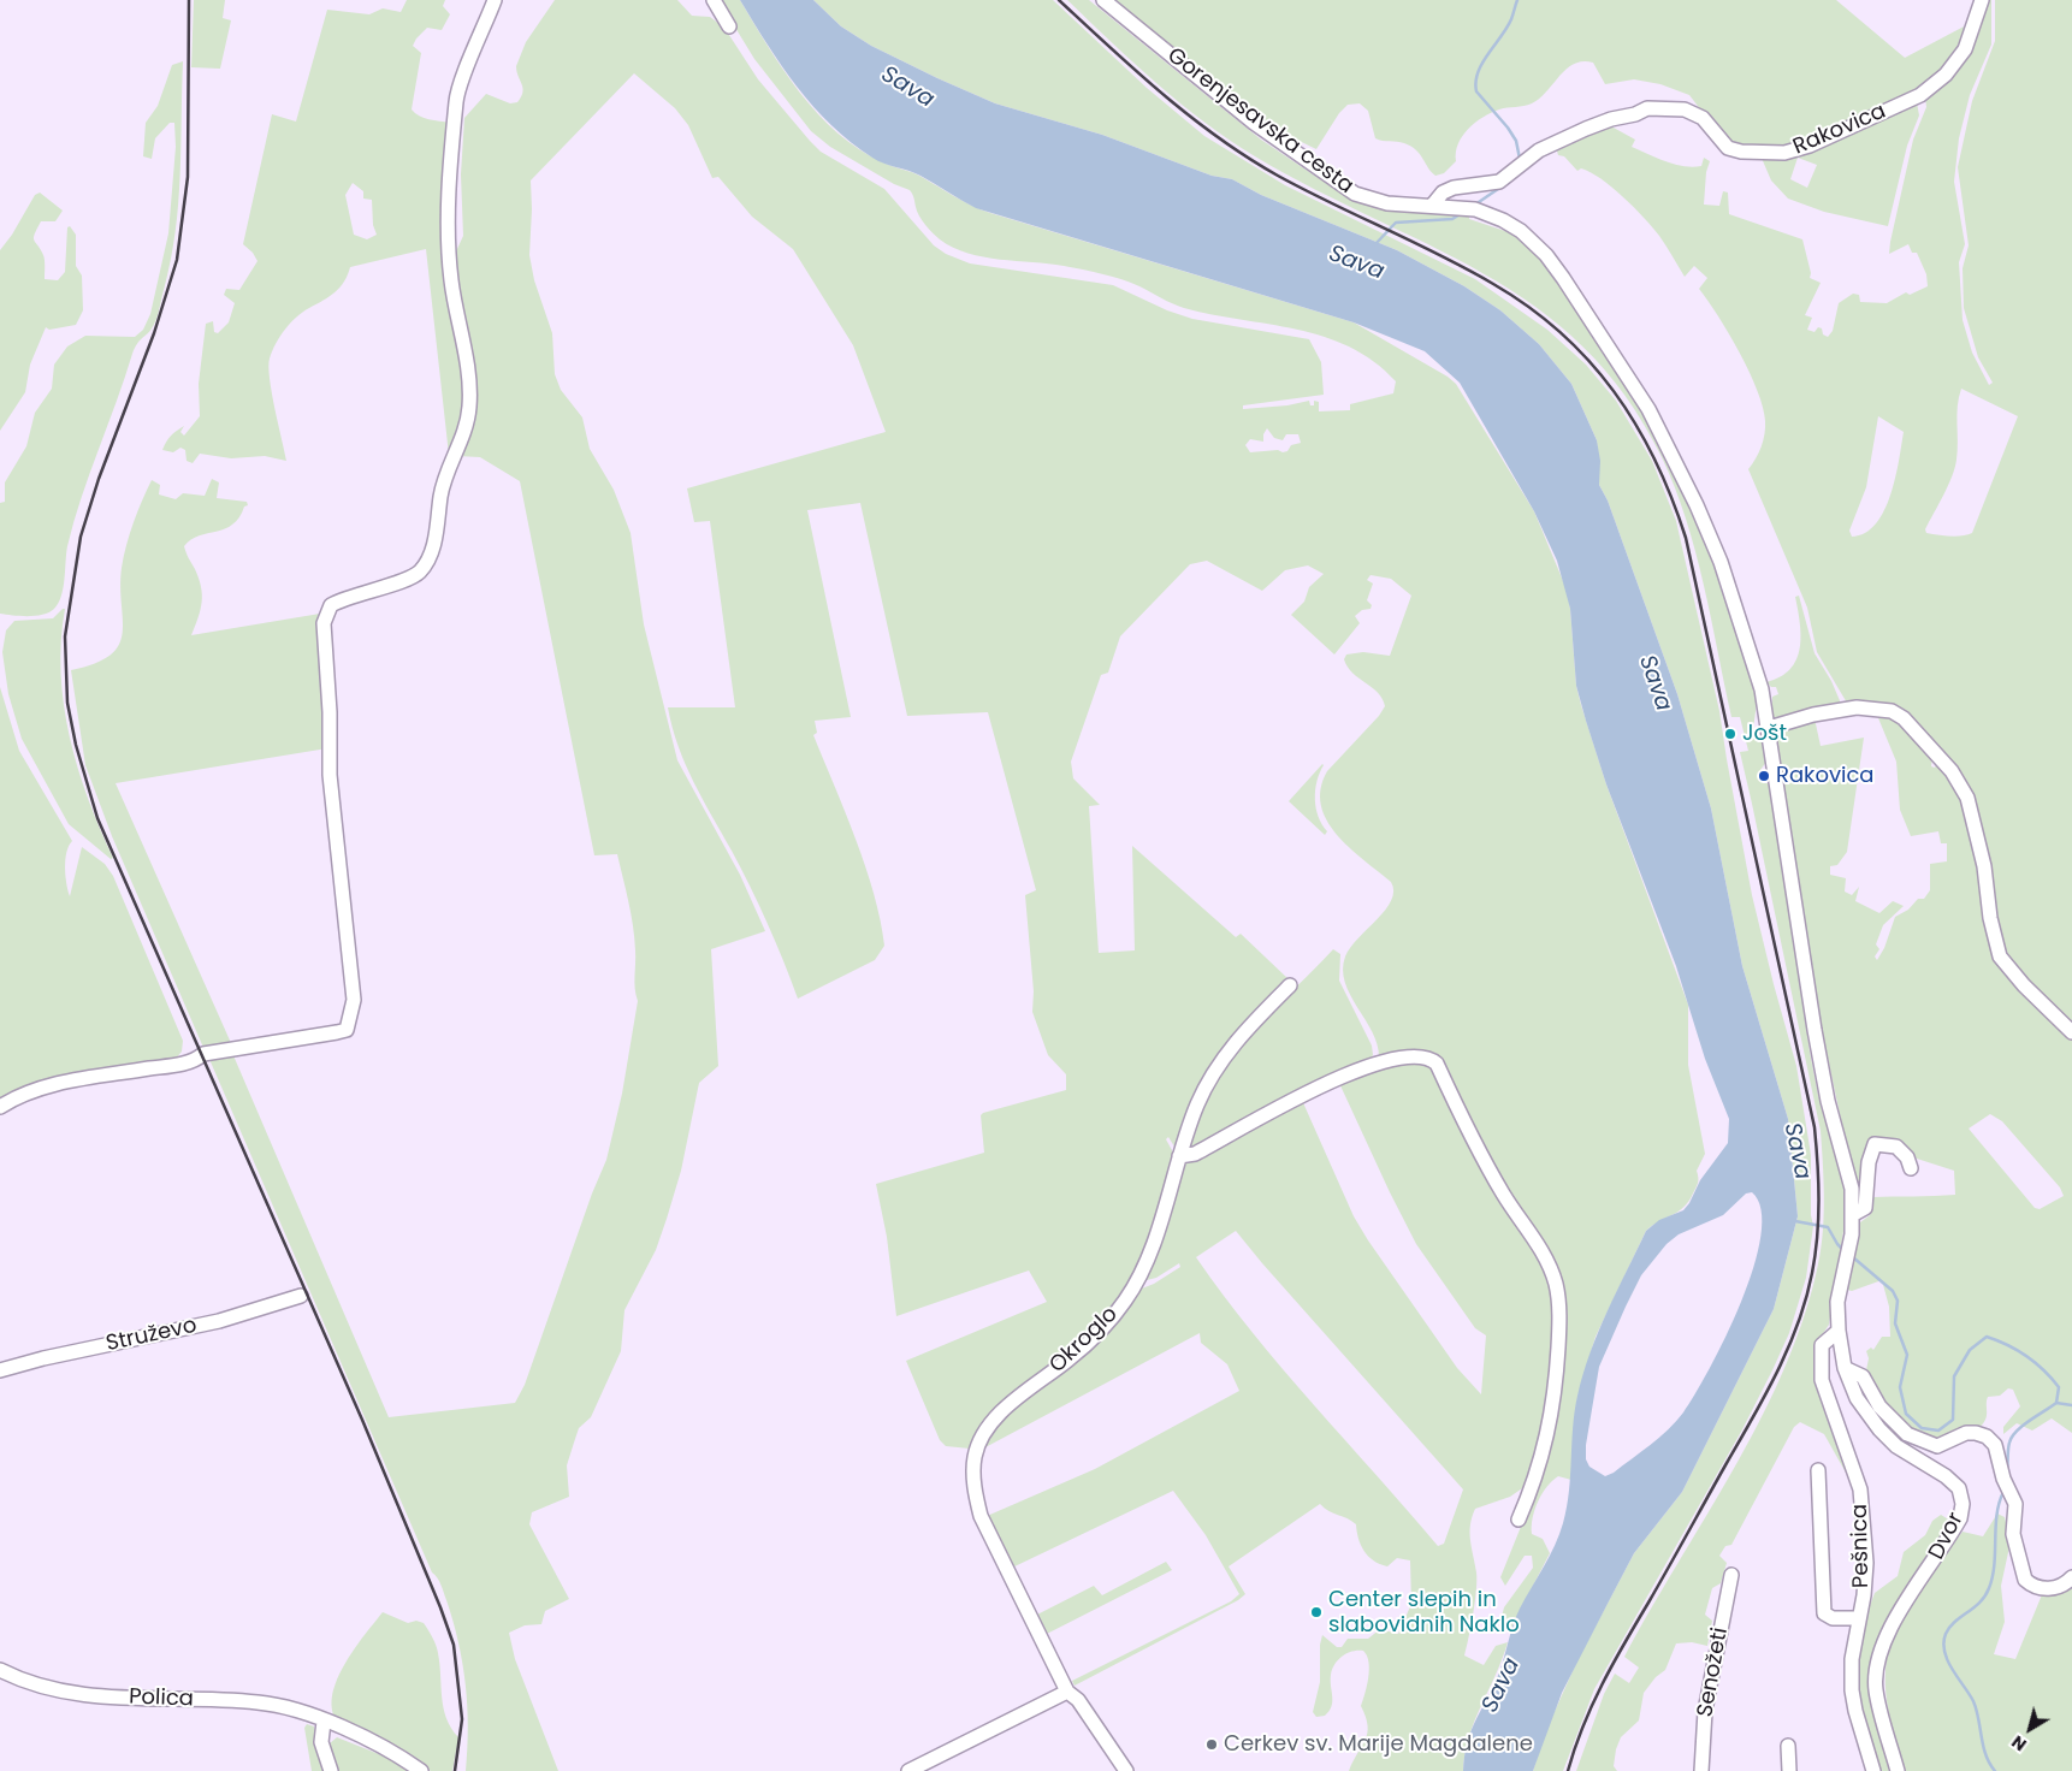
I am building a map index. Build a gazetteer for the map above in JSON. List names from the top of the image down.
{
  "streets": {
    "street": [
      "Gorenjesavska cesta",
      "Rakovica",
      "Struževo",
      "Okroglo",
      "Dvor",
      "Pešnica",
      "Senožeti",
      "Polica"
    ]
  },
  "crossings": [
    ["Gorenjesavska cesta", "Rakovica"],
    ["Dvor", "Pešnica"]
  ],
  "water": ["Sava"],
  "places": [
    "Jošt",
    "Rakovica",
    "Center slepih in slabovidnih Naklo",
    "Cerkev sv. Marije Magdalene"
  ],
  "north": "bottom left"
}
